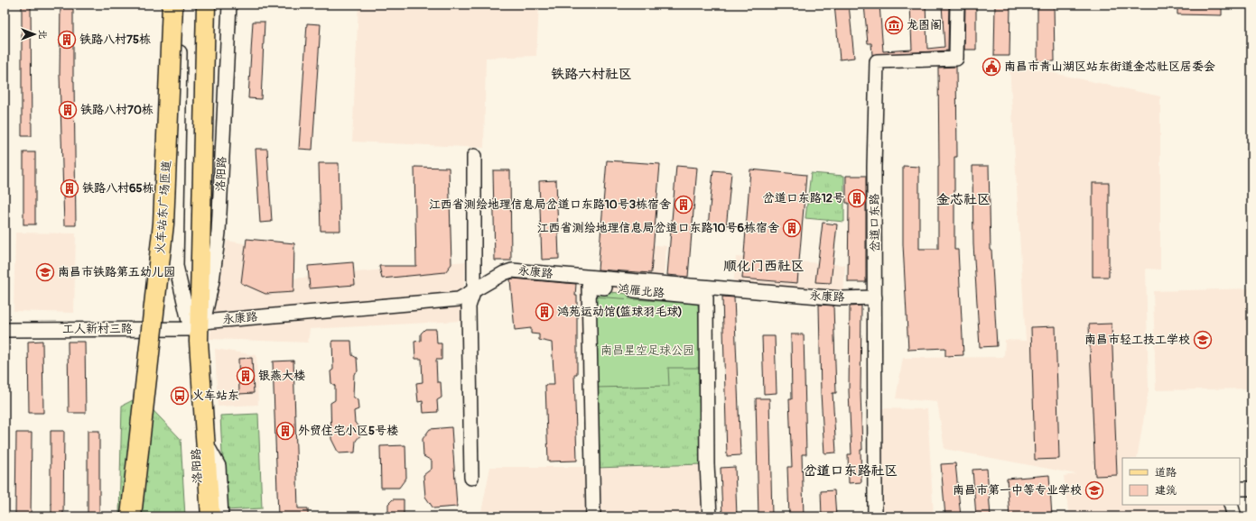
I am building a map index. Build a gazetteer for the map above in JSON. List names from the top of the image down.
{
  "streets": {
    "highway": ["火车站东广场匝道"],
    "main road": ["洛阳路"],
    "street": [
      "岔道口东路",
      "永康路",
      "鸿雁北路",
      "工人新村三路"
    ]
  },
  "crossings": [
    ["洛阳路", "永康路"],
    ["洛阳路", "工人新村三路"],
    ["岔道口东路", "永康路"],
    ["永康路", "工人新村三路"]
  ],
  "districts": [
    "铁路六村社区",
    "金芯社区",
    "顺化门西社区",
    "岔道口东路社区"
  ],
  "parks": ["南昌星空足球公园"],
  "places": {
    "museum": ["龙图阁"],
    "building": [
      "铁路八村75栋",
      "铁路八村70栋",
      "铁路八村65栋",
      "岔道口东路12号",
      "江西省测绘地理信息局岔道口东路10号3栋宿舍",
      "江西省测绘地理信息局岔道口东路10号6栋宿舍",
      "鸿苑运动馆(篮球羽毛球)",
      "银燕大楼",
      "外贸住宅小区5号楼"
    ],
    "public building": ["南昌市青山湖区站东街道金芯社区居委会"],
    "school or university": ["南昌市铁路第五幼儿园", "南昌市轻工技工学校", "南昌市第一中等专业学校"],
    "bus stop": ["火车站东"]
  },
  "legend": ["道路", "建筑"],
  "north": "right"
}
